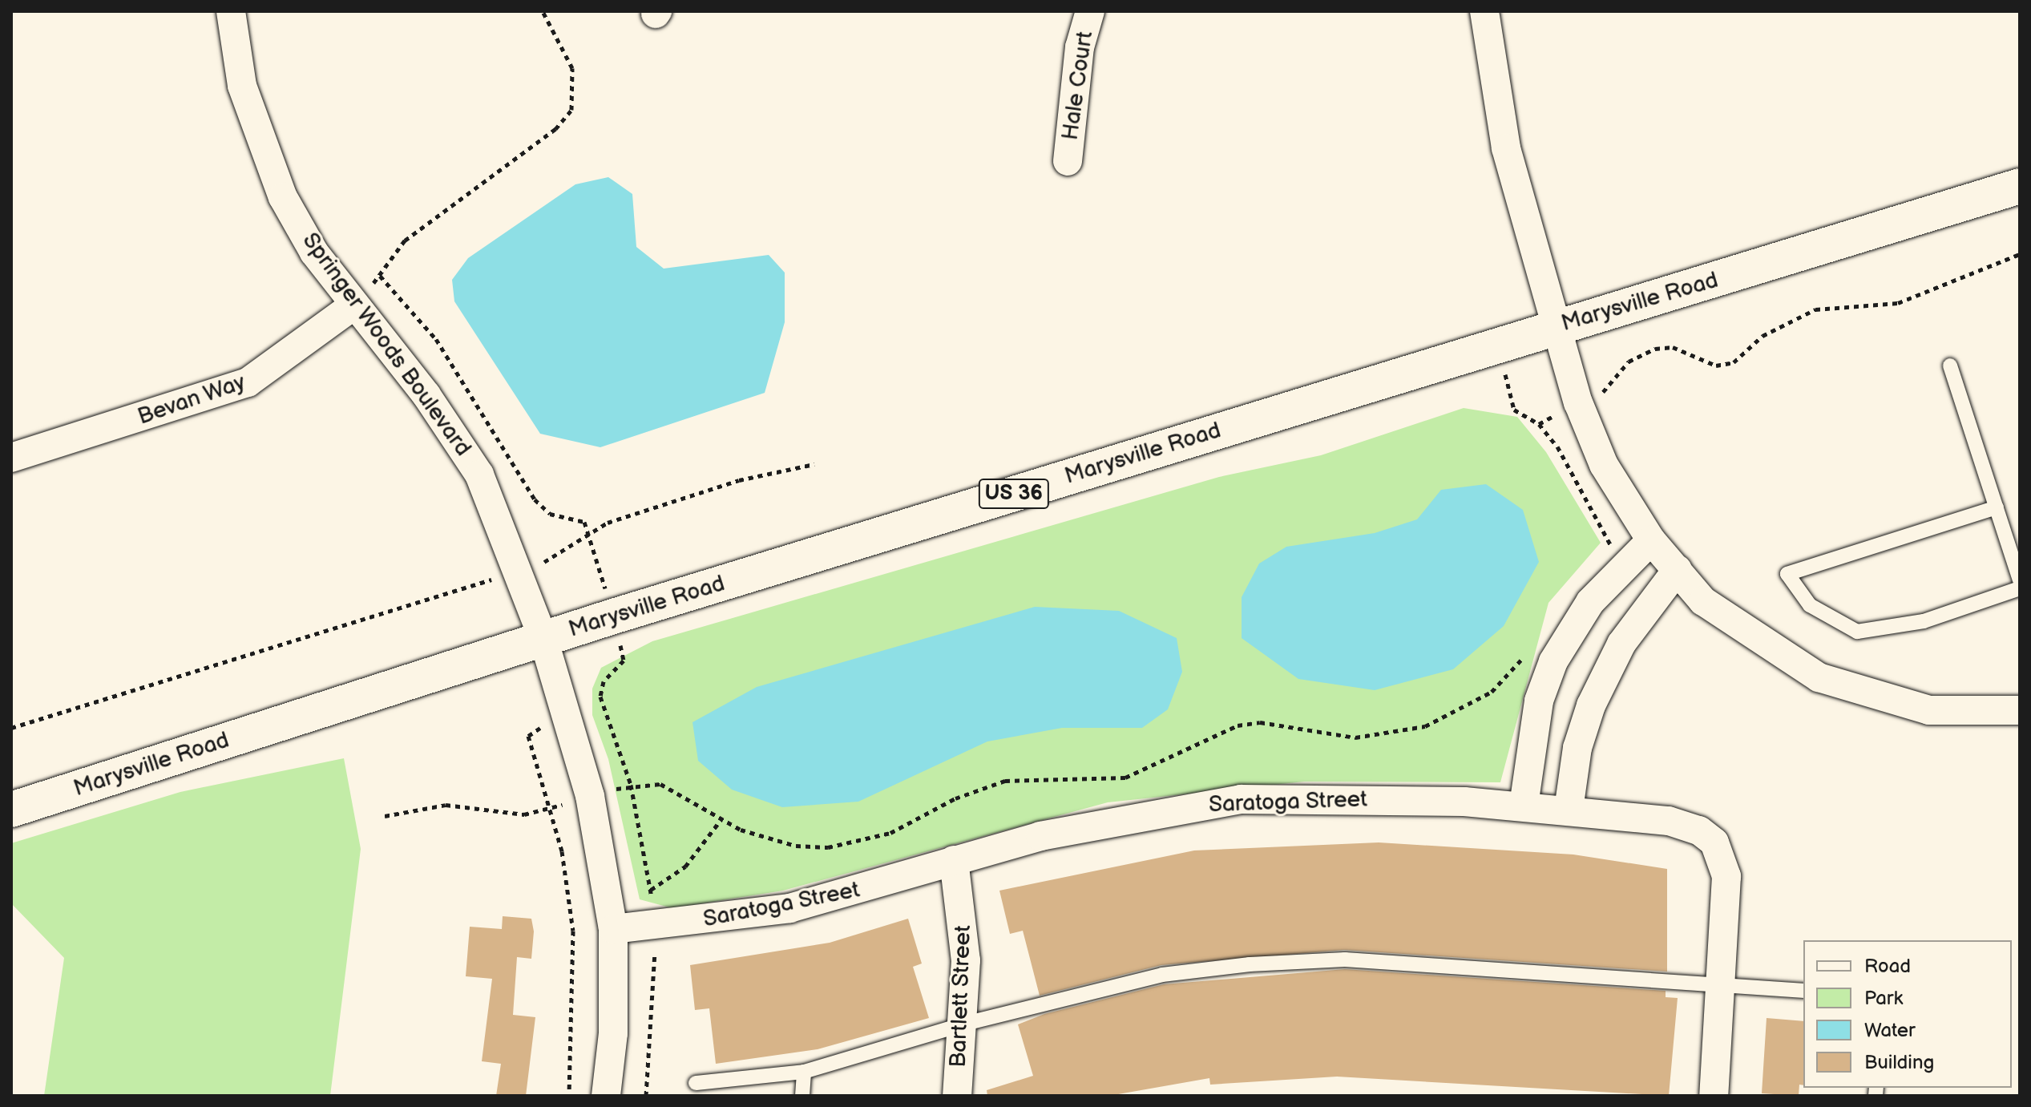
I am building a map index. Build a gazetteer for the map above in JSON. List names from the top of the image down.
{
  "streets": {
    "highway": ["Marysville Road", "US 36"],
    "street": [
      "Hale Court",
      "Springer Woods Boulevard",
      "Bevan Way",
      "Saratoga Street",
      "Bartlett Street"
    ]
  },
  "crossings": [
    ["Marysville Road", "Springer Woods Boulevard"],
    ["Springer Woods Boulevard", "Bevan Way"],
    ["Springer Woods Boulevard", "Saratoga Street"],
    ["Saratoga Street", "Bartlett Street"]
  ],
  "legend": [
    "Road",
    "Park",
    "Water",
    "Building"
  ]
}
